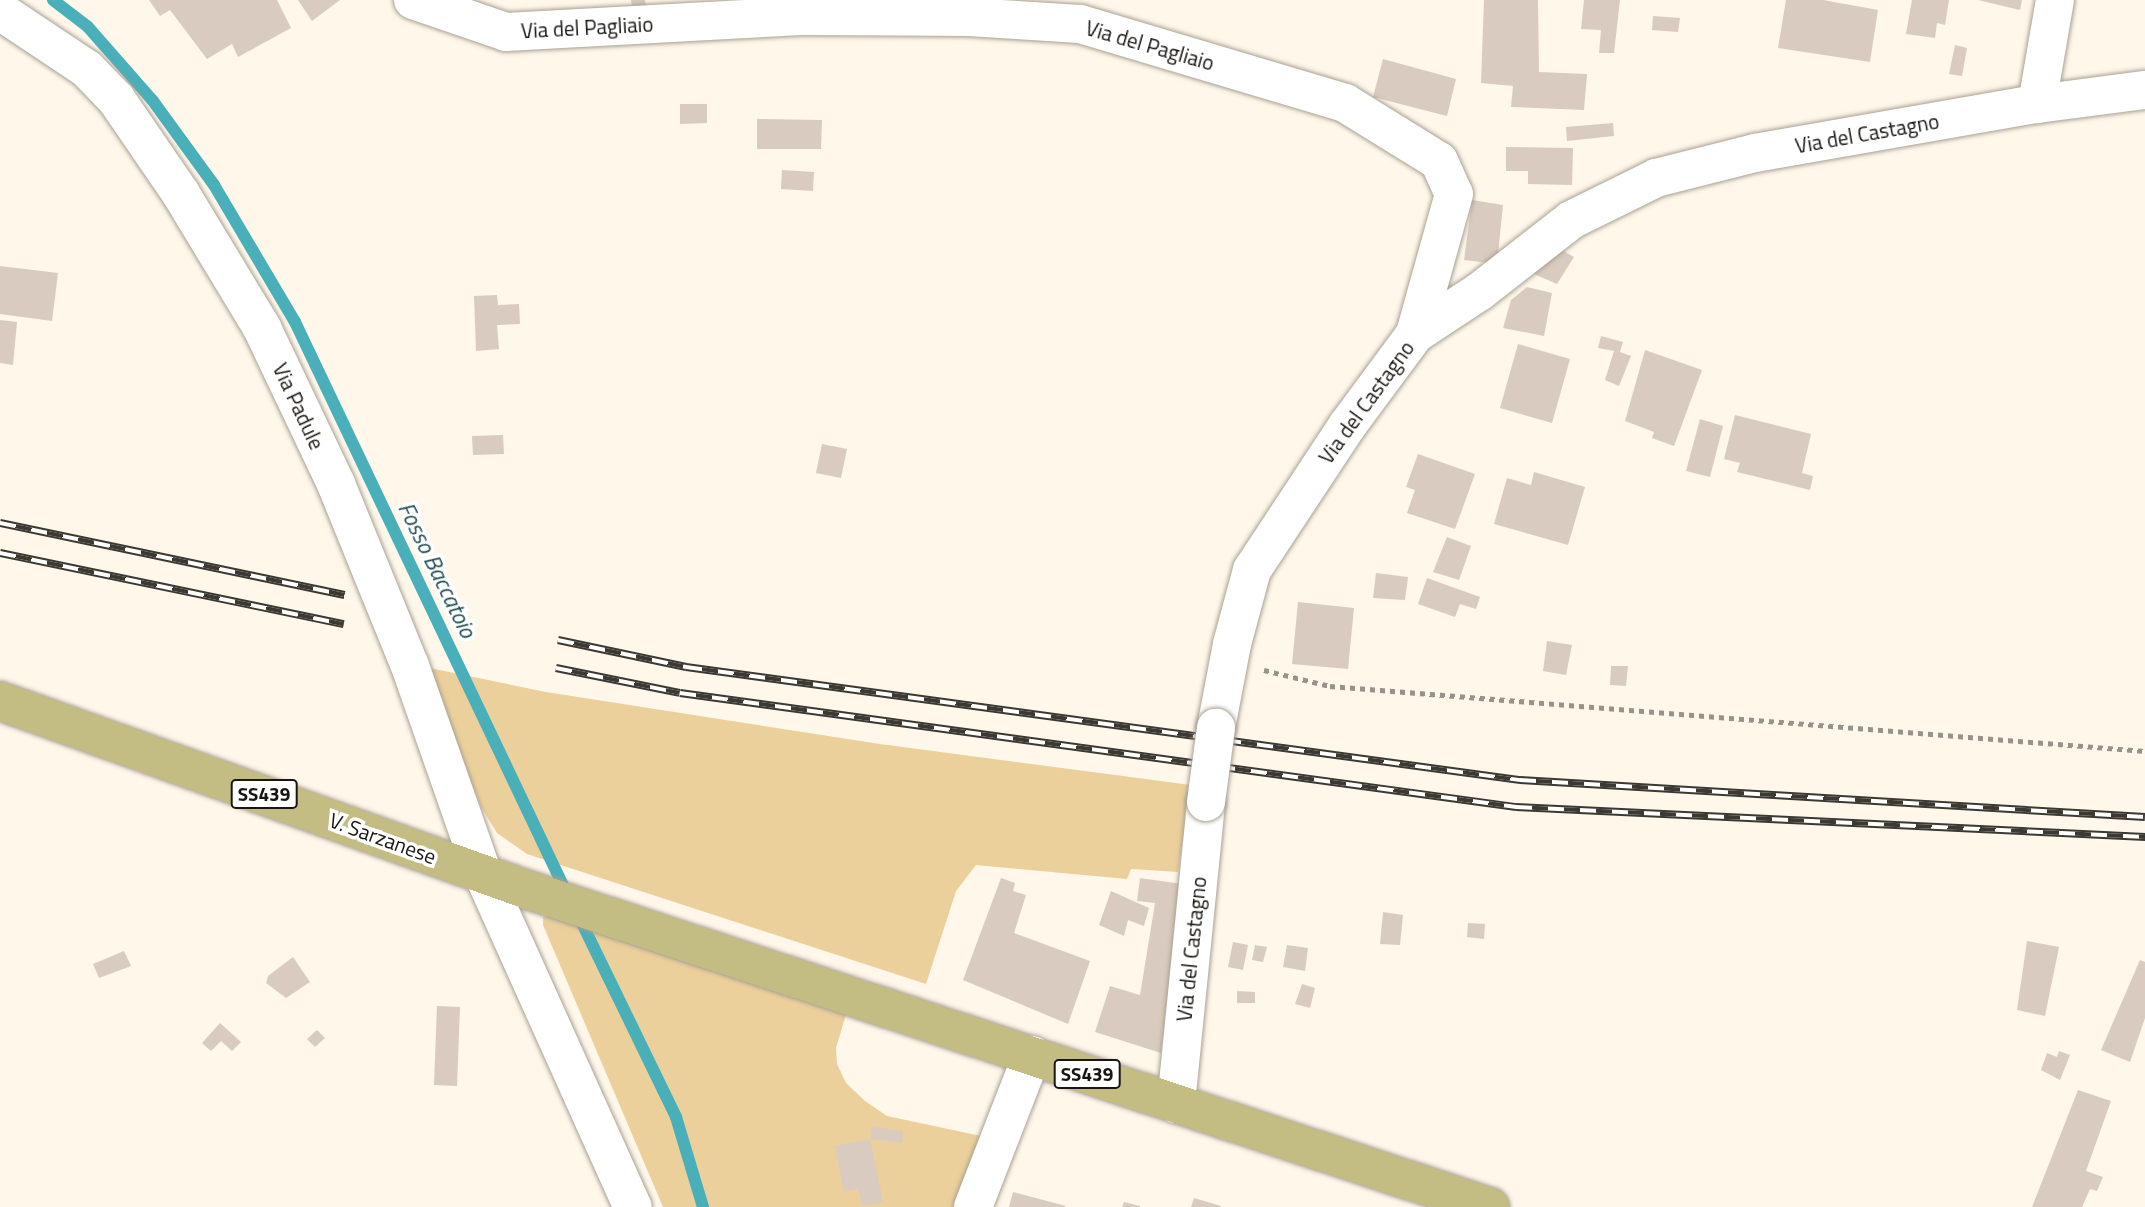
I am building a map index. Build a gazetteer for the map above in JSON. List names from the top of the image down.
{
  "streets": {
    "main road": ["SS439", "V. Sarzanese"],
    "street": ["Via del Pagliaio", "Via del Castagno", "Via Padule"]
  },
  "crossings": [
    ["Via del Pagliaio", "Via del Castagno"],
    ["Via del Castagno", "SS439"],
    ["Via Padule", "V. Sarzanese"],
    ["SS439", "V. Sarzanese"]
  ],
  "water": ["Fosso Baccatoio"]
}
